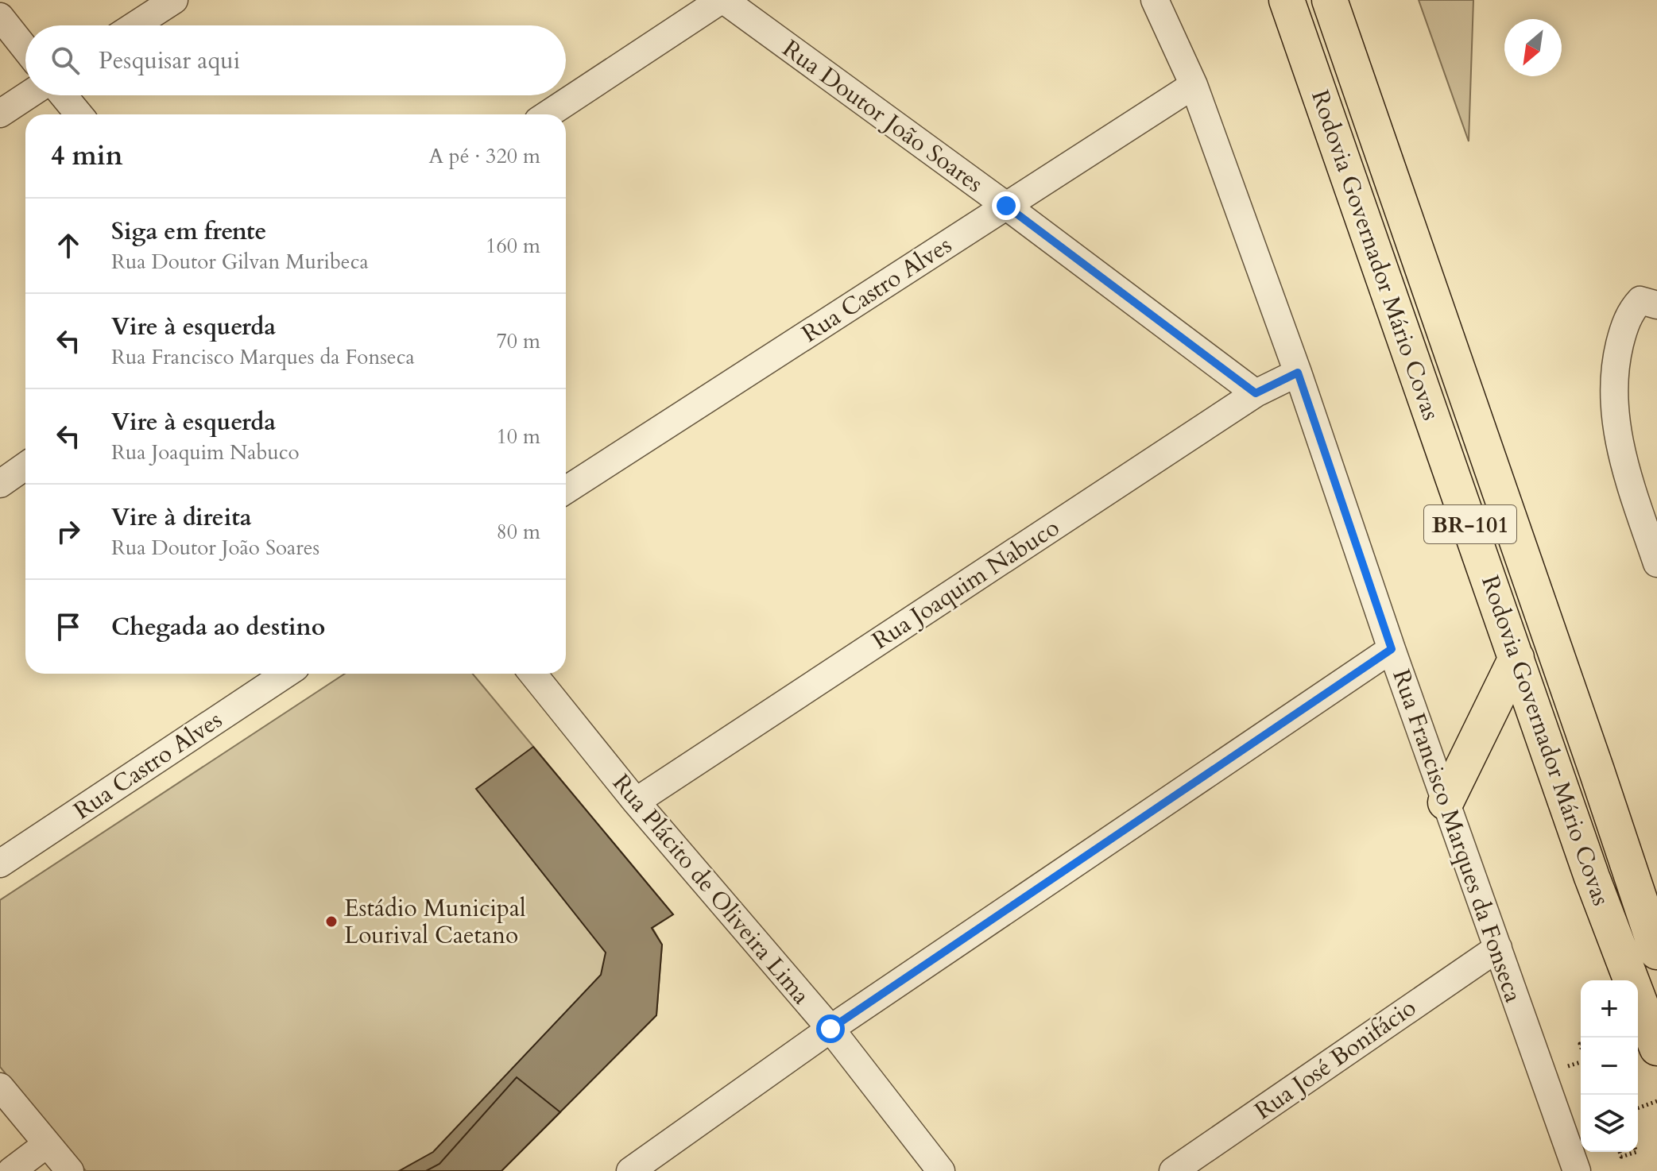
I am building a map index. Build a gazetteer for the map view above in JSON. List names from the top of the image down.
{
  "streets": {
    "highway": ["Rodovia Governador Mário Covas", "BR-101"],
    "street": [
      "Rua Doutor João Soares",
      "Rua Castro Alves",
      "Rua Joaquim Nabuco",
      "Rua Francisco Marques da Fonseca",
      "Rua Plácito de Oliveira Lima",
      "Rua José Bonifácio"
    ]
  },
  "crossings": [
    ["Rua Doutor João Soares", "Rua Castro Alves"],
    ["Rua Doutor João Soares", "Rua Joaquim Nabuco"],
    ["Rua Castro Alves", "Rua Francisco Marques da Fonseca"],
    ["Rua Joaquim Nabuco", "Rua Francisco Marques da Fonseca"],
    ["Rua Joaquim Nabuco", "Rua Plácito de Oliveira Lima"],
    ["Rua Francisco Marques da Fonseca", "Rua José Bonifácio"]
  ],
  "places": ["Estádio Municipal Lourival Caetano"],
  "north": "bottom left",
  "page": {
    "search": "Pesquisar aqui",
    "heading": ["4 min", "A pé · 320 m"],
    "list": [
      ["Siga em frente", "Rua Doutor Gilvan Muribeca", "160 m"],
      ["Vire à esquerda", "Rua Francisco Marques da Fonseca", "70 m"],
      ["Vire à esquerda", "Rua Joaquim Nabuco", "10 m"],
      ["Vire à direita", "Rua Doutor João Soares", "80 m"],
      "Chegada ao destino"
    ],
    "map_buttons": ["+", "−"]
  }
}
